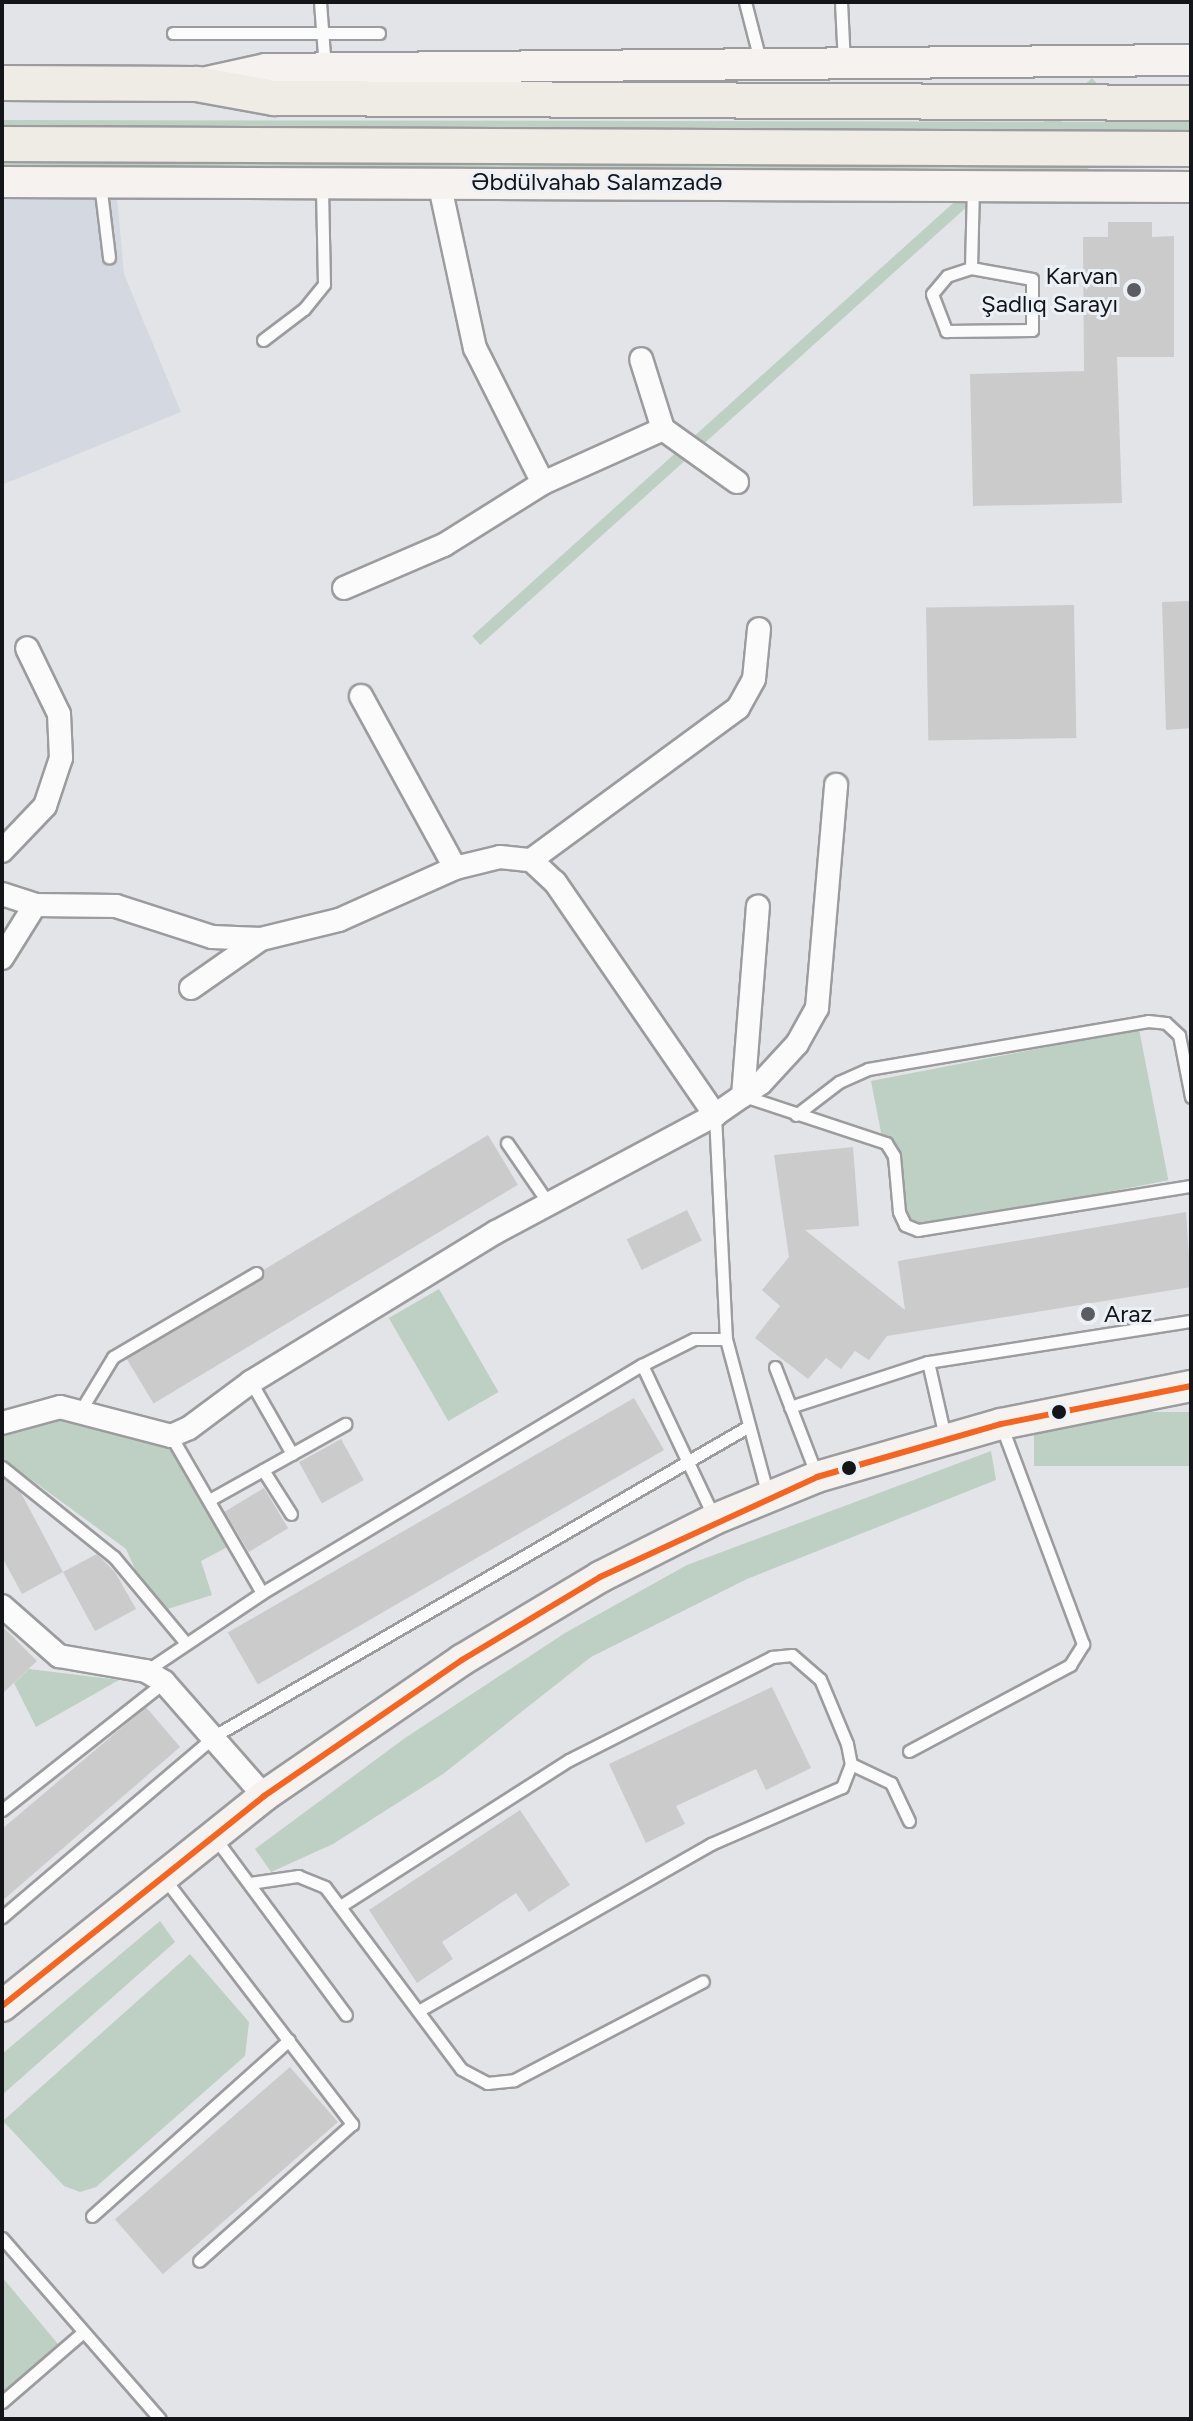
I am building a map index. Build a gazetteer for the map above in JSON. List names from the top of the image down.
{
  "streets": {
    "main road": ["Əbdülvahab Salamzadə"]
  },
  "places": ["Karvan Şadlıq Sarayı", "Araz"]
}
